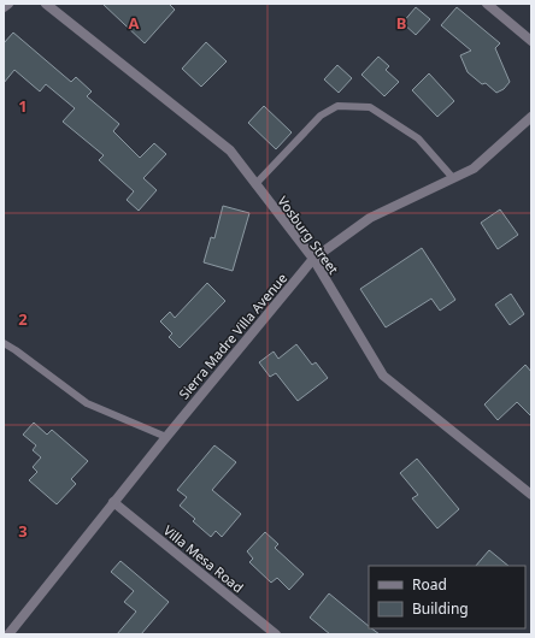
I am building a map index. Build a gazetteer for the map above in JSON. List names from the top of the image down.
{
  "streets": {
    "street": ["Vosburg Street", "Sierra Madre Villa Avenue", "Villa Mesa Road"]
  },
  "crossings": [
    ["Vosburg Street", "Sierra Madre Villa Avenue"],
    ["Sierra Madre Villa Avenue", "Villa Mesa Road"]
  ],
  "legend": ["Road", "Building"],
  "grid": {
    "columns": ["A", "B"],
    "rows": ["1", "2", "3"]
  }
}
